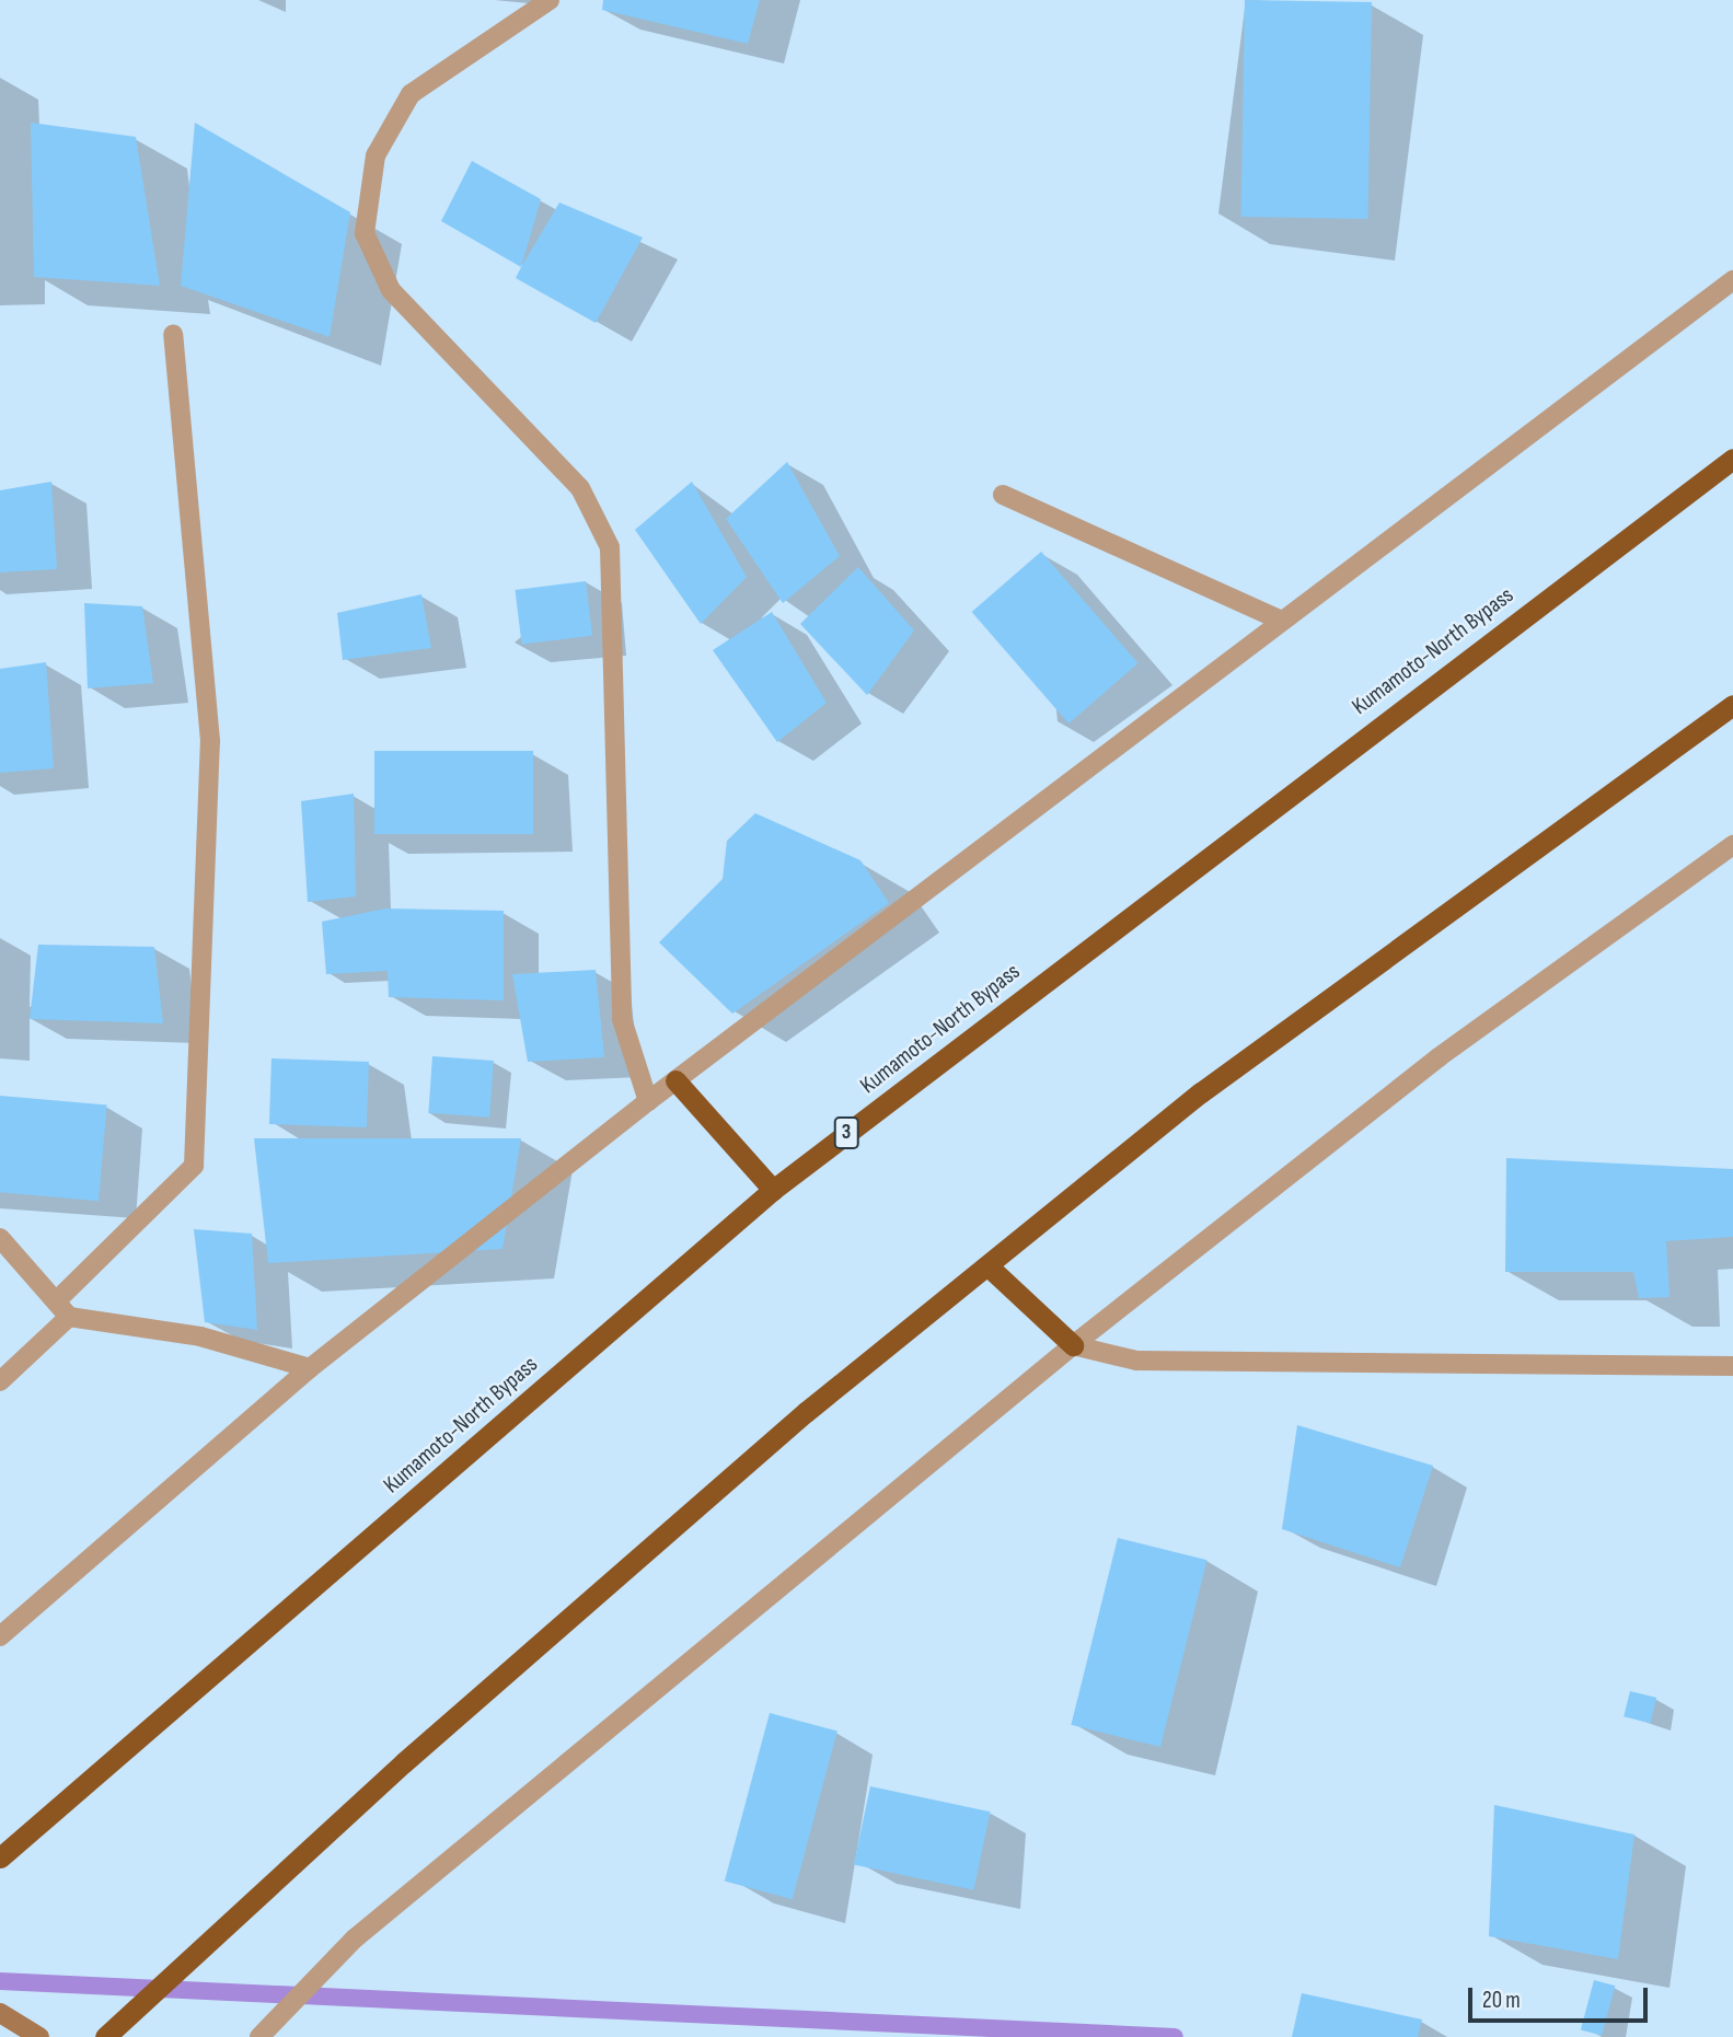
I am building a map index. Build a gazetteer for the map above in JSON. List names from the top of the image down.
{
  "streets": {
    "highway": ["Kumamoto-North Bypass", "3"]
  },
  "scale_bar": "20 m"
}
